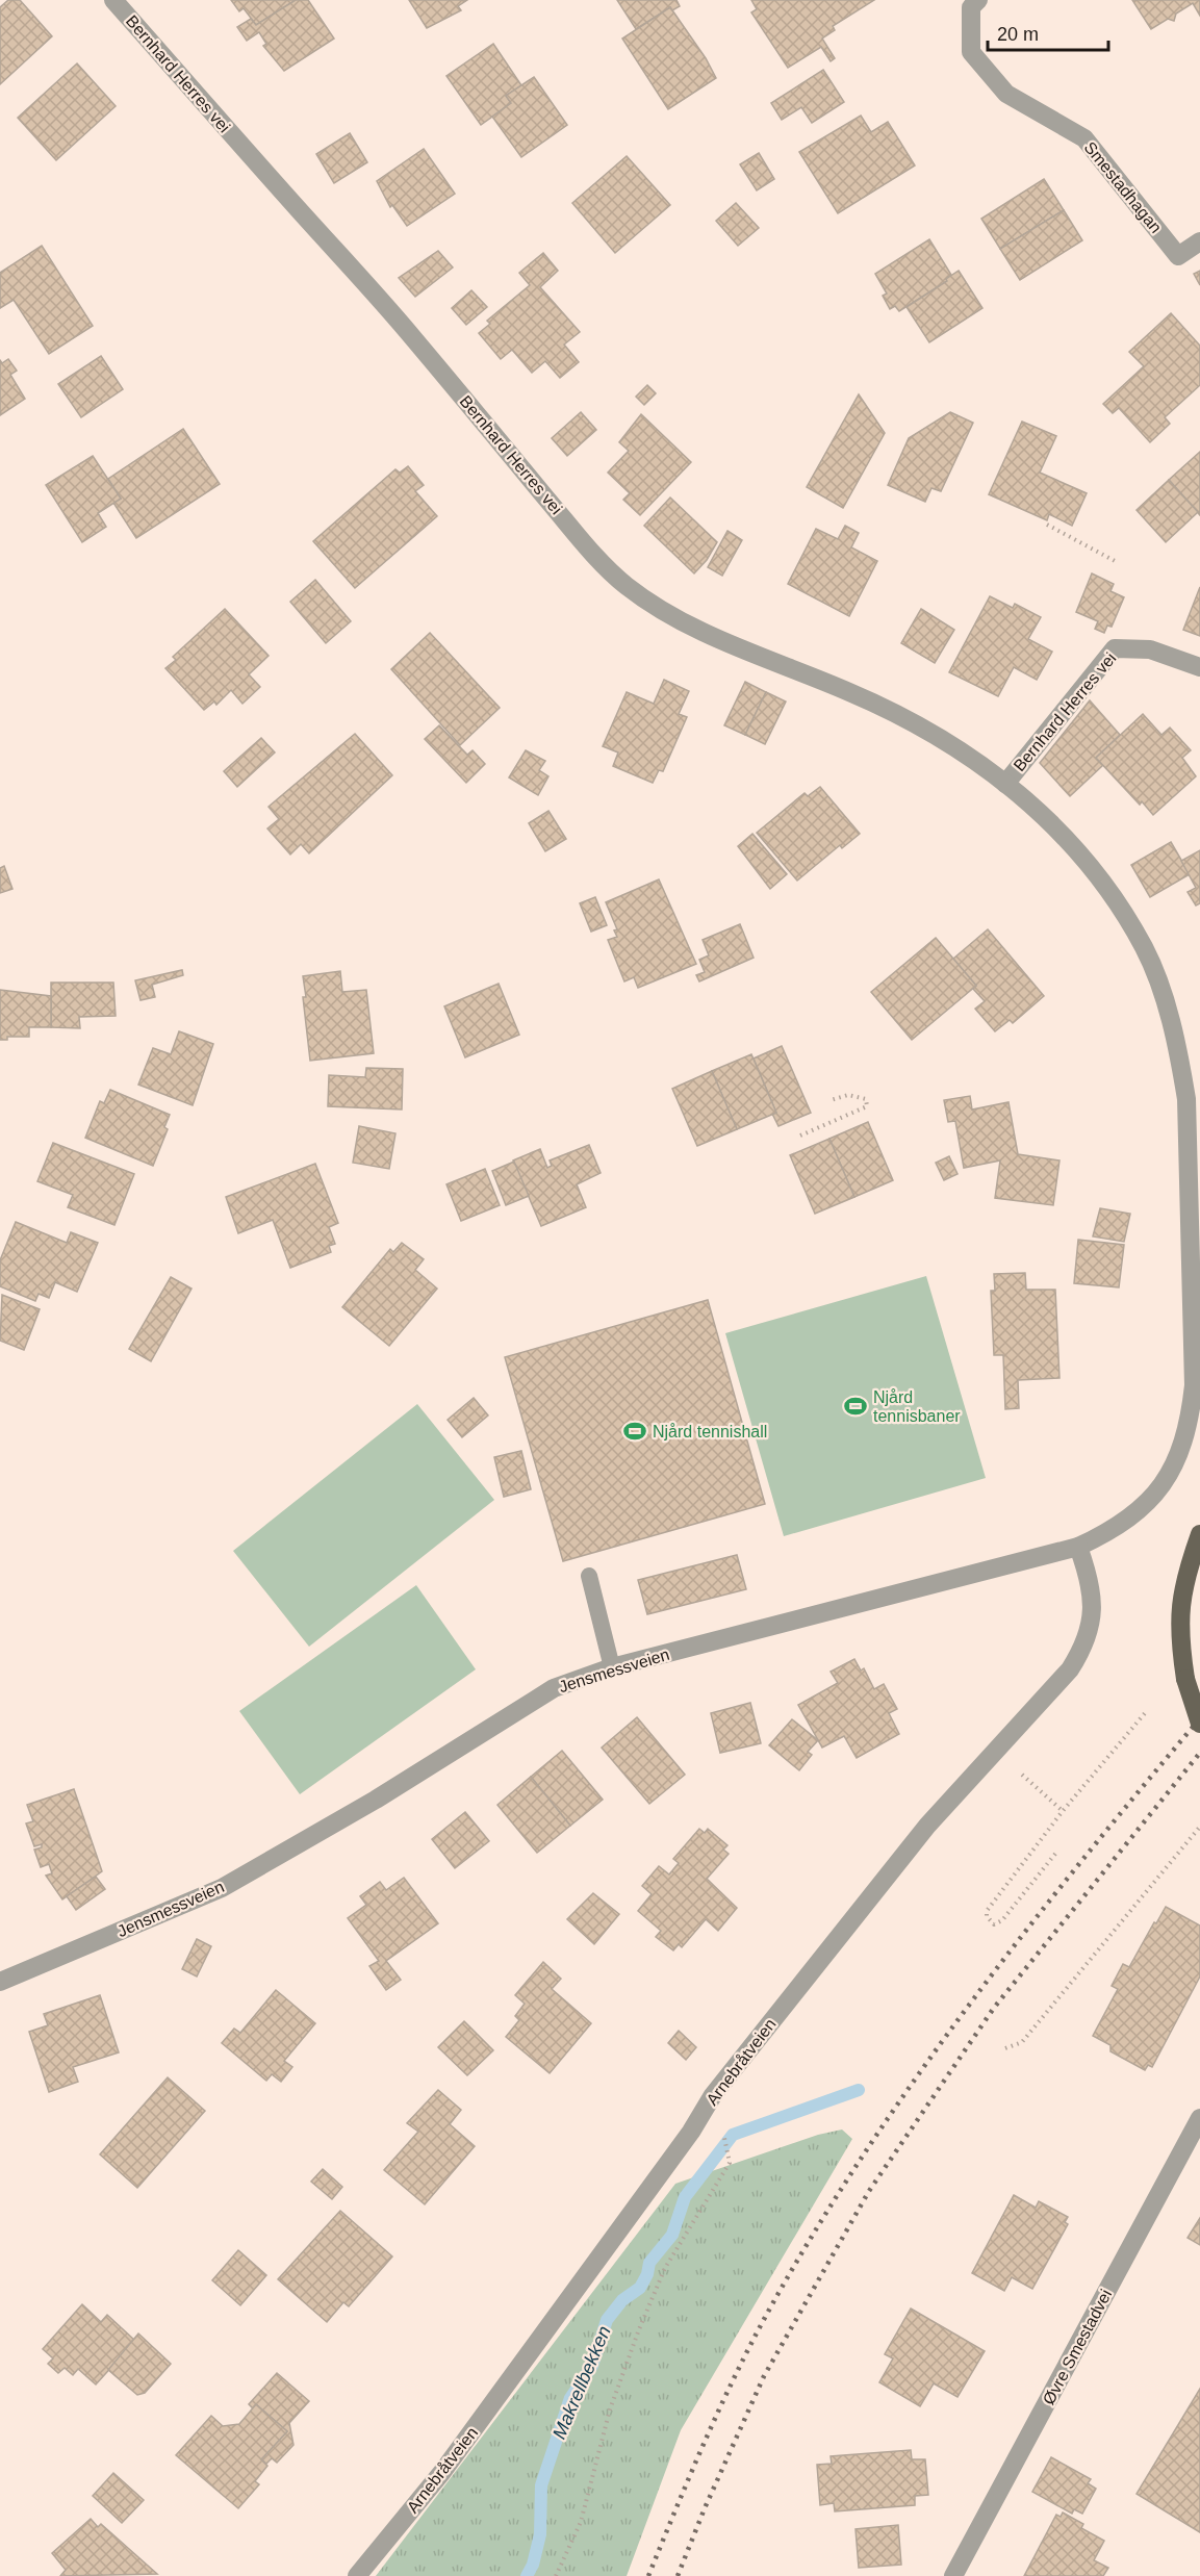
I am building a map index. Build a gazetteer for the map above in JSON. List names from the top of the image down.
{
  "streets": {
    "street": [
      "Bernhard Herres vei",
      "Smestadhagan",
      "Jensmessveien",
      "Arnebråtveien",
      "Øvre Smestadvei"
    ]
  },
  "crossings": [
    ["Bernhard Herres vei", "Jensmessveien"],
    ["Jensmessveien", "Arnebråtveien"]
  ],
  "water": ["Makrellbekken"],
  "places": {
    "sports": ["Njård tennisbaner", "Njård tennishall"]
  },
  "scale_bar": "20 m"
}
